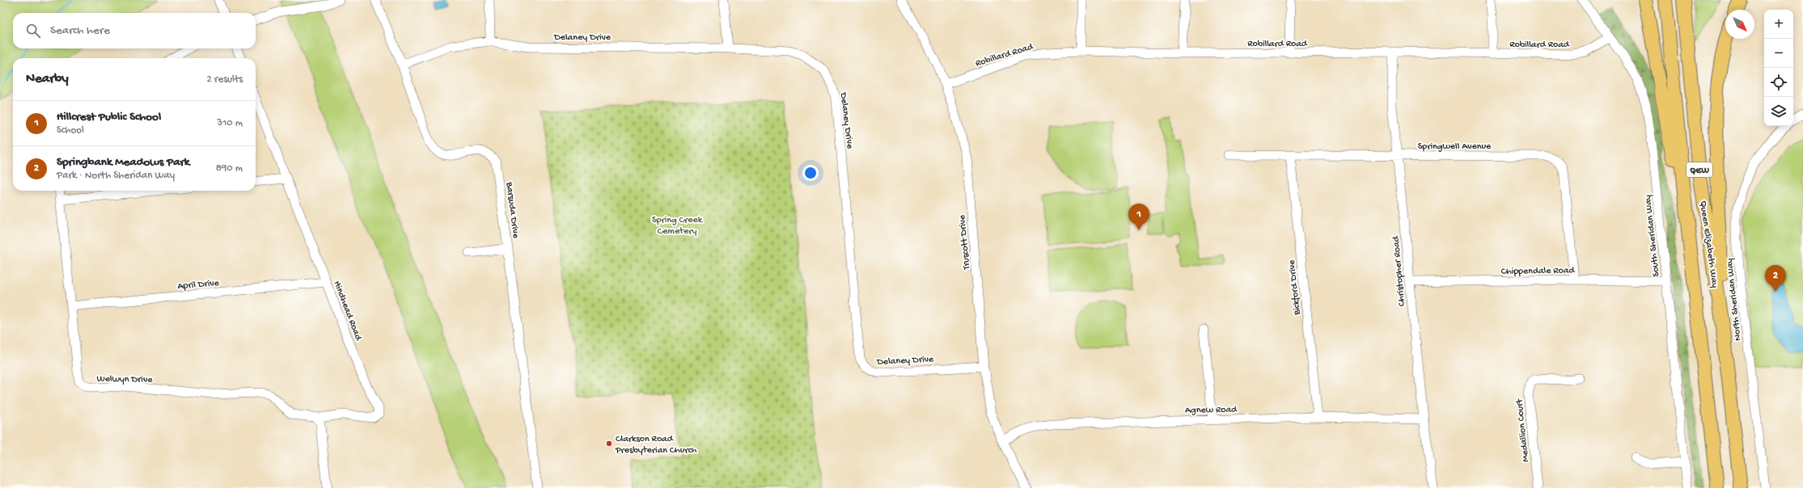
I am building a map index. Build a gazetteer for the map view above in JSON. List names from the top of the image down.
{
  "streets": {
    "highway": ["QEW", "Queen Elizabeth Way"],
    "street": [
      "Delaney Drive",
      "Robillard Road",
      "Springwell Avenue",
      "Barsuda Drive",
      "South Sheridan Way",
      "Truscott Drive",
      "Chippendale Road",
      "Christopher Road",
      "April Drive",
      "Bickford Drive",
      "North Sheridan Way",
      "Hindhead Road",
      "Welwyn Drive",
      "Agnew Road",
      "Medallion Court"
    ]
  },
  "crossings": [
    ["Delaney Drive", "Barsuda Drive"],
    ["Delaney Drive", "Truscott Drive"],
    ["Robillard Road", "South Sheridan Way"],
    ["Robillard Road", "Truscott Drive"],
    ["Robillard Road", "Christopher Road"],
    ["Springwell Avenue", "Chippendale Road"],
    ["Springwell Avenue", "Christopher Road"],
    ["Springwell Avenue", "Bickford Drive"],
    ["South Sheridan Way", "Chippendale Road"],
    ["Truscott Drive", "Agnew Road"],
    ["Chippendale Road", "Christopher Road"],
    ["Christopher Road", "Agnew Road"],
    ["April Drive", "Hindhead Road"],
    ["April Drive", "Welwyn Drive"],
    ["Bickford Drive", "Agnew Road"],
    ["Hindhead Road", "Welwyn Drive"]
  ],
  "parks": ["Spring Creek Cemetery"],
  "places": ["Clarkson Road Presbyterian Church"],
  "north": "bottom right",
  "page": {
    "map_buttons": ["+", "−"],
    "search": "Search here",
    "heading": ["Nearby", "2 results"],
    "list": [
      {
        "mark": "1",
        "name": "Hillcrest Public School",
        "note": "School",
        "value": "310 m"
      },
      {
        "mark": "2",
        "name": "Springbank Meadows Park",
        "note": "Park · North Sheridan Way",
        "value": "890 m"
      }
    ],
    "pins": ["1", "2"]
  }
}
